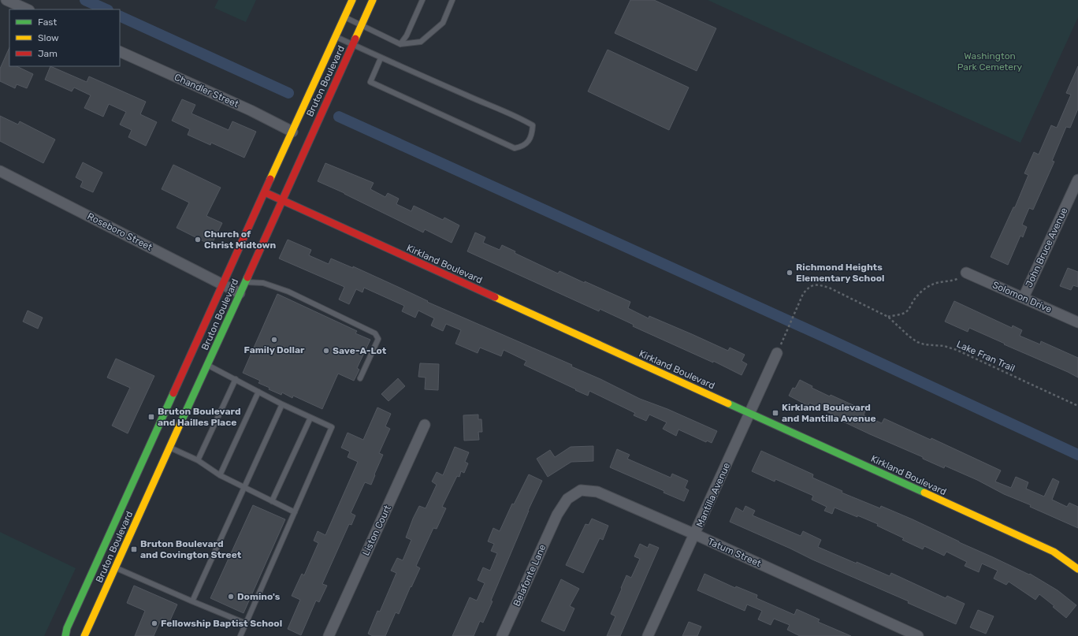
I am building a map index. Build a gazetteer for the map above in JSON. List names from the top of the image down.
{
  "streets": {
    "street": [
      "Bruton Boulevard",
      "Chandler Street",
      "Roseboro Street",
      "John Bruce Avenue",
      "Kirkland Boulevard",
      "Solomon Drive",
      "Mantilla Avenue",
      "Liston Court",
      "Tatum Street",
      "Belafonte Lane"
    ],
    "path": ["Lake Fran Trail"]
  },
  "crossings": [
    ["Bruton Boulevard", "Chandler Street"],
    ["Bruton Boulevard", "Roseboro Street"],
    ["Bruton Boulevard", "Kirkland Boulevard"],
    ["John Bruce Avenue", "Solomon Drive"],
    ["Kirkland Boulevard", "Mantilla Avenue"],
    ["Mantilla Avenue", "Tatum Street"],
    ["Tatum Street", "Belafonte Lane"]
  ],
  "parks": ["Washington Park Cemetery"],
  "places": {
    "other": [
      "Church of Christ Midtown",
      "Richmond Heights Elementary School",
      "Family Dollar",
      "Save-A-Lot",
      "Domino's",
      "Fellowship Baptist School"
    ],
    "transit": ["Kirkland Boulevard and Mantilla Avenue", "Bruton Boulevard and Hailles Place", "Bruton Boulevard and Covington Street"]
  },
  "legend": ["Fast", "Slow", "Jam"]
}
